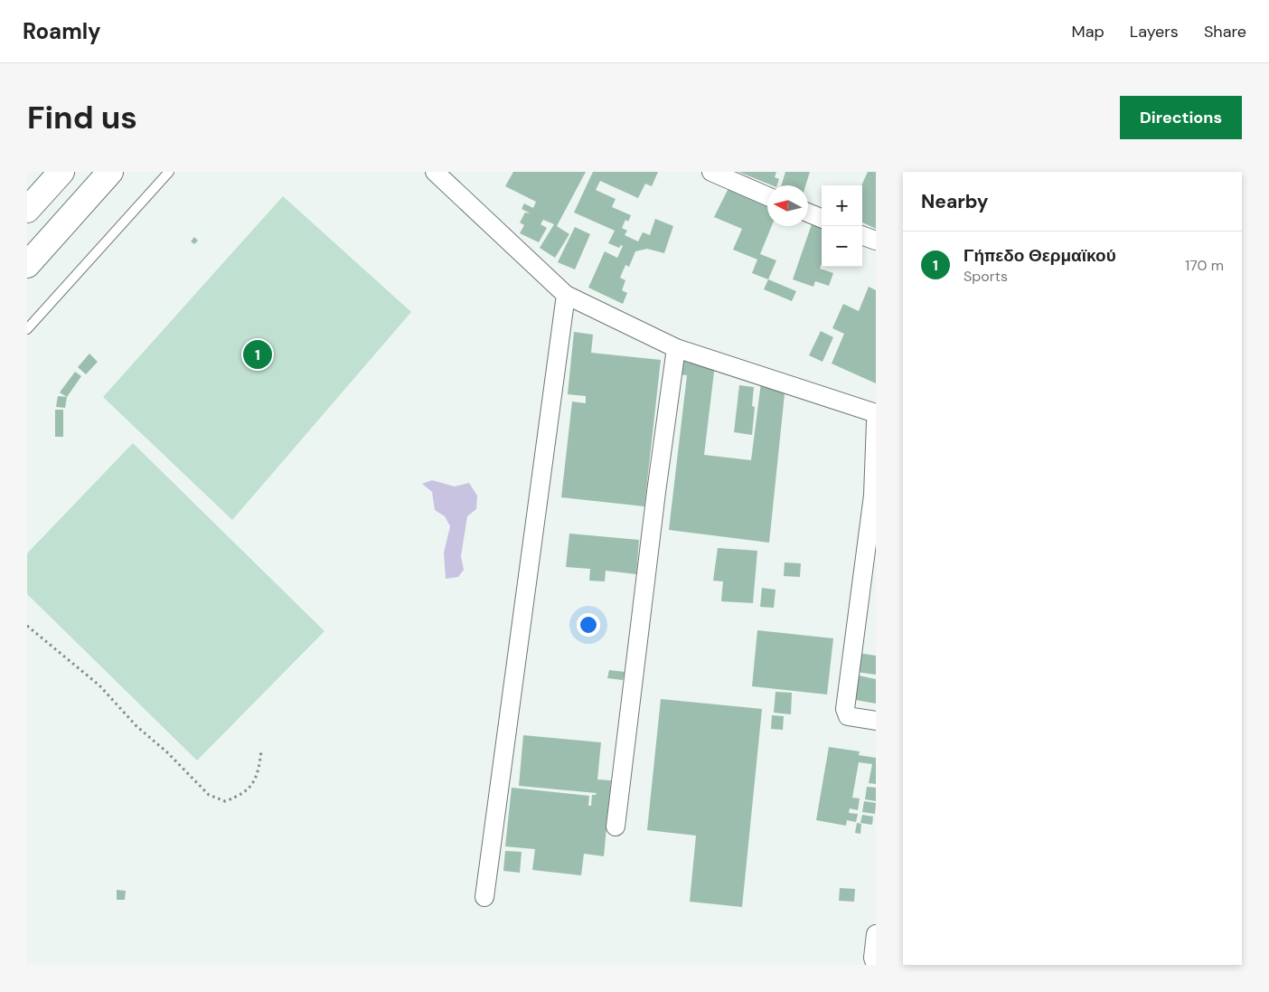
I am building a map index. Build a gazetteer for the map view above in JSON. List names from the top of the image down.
{
  "north": "left",
  "page": {
    "header": "Roamly",
    "nav": ["Map", "Layers", "Share"],
    "buttons": "Directions",
    "title": "Find us",
    "heading": "Nearby",
    "map_buttons": ["+", "−"],
    "list": [
      {
        "mark": "1",
        "name": "Γήπεδο Θερμαϊκού",
        "note": "Sports",
        "value": "170 m"
      }
    ],
    "pins": "1"
  }
}
